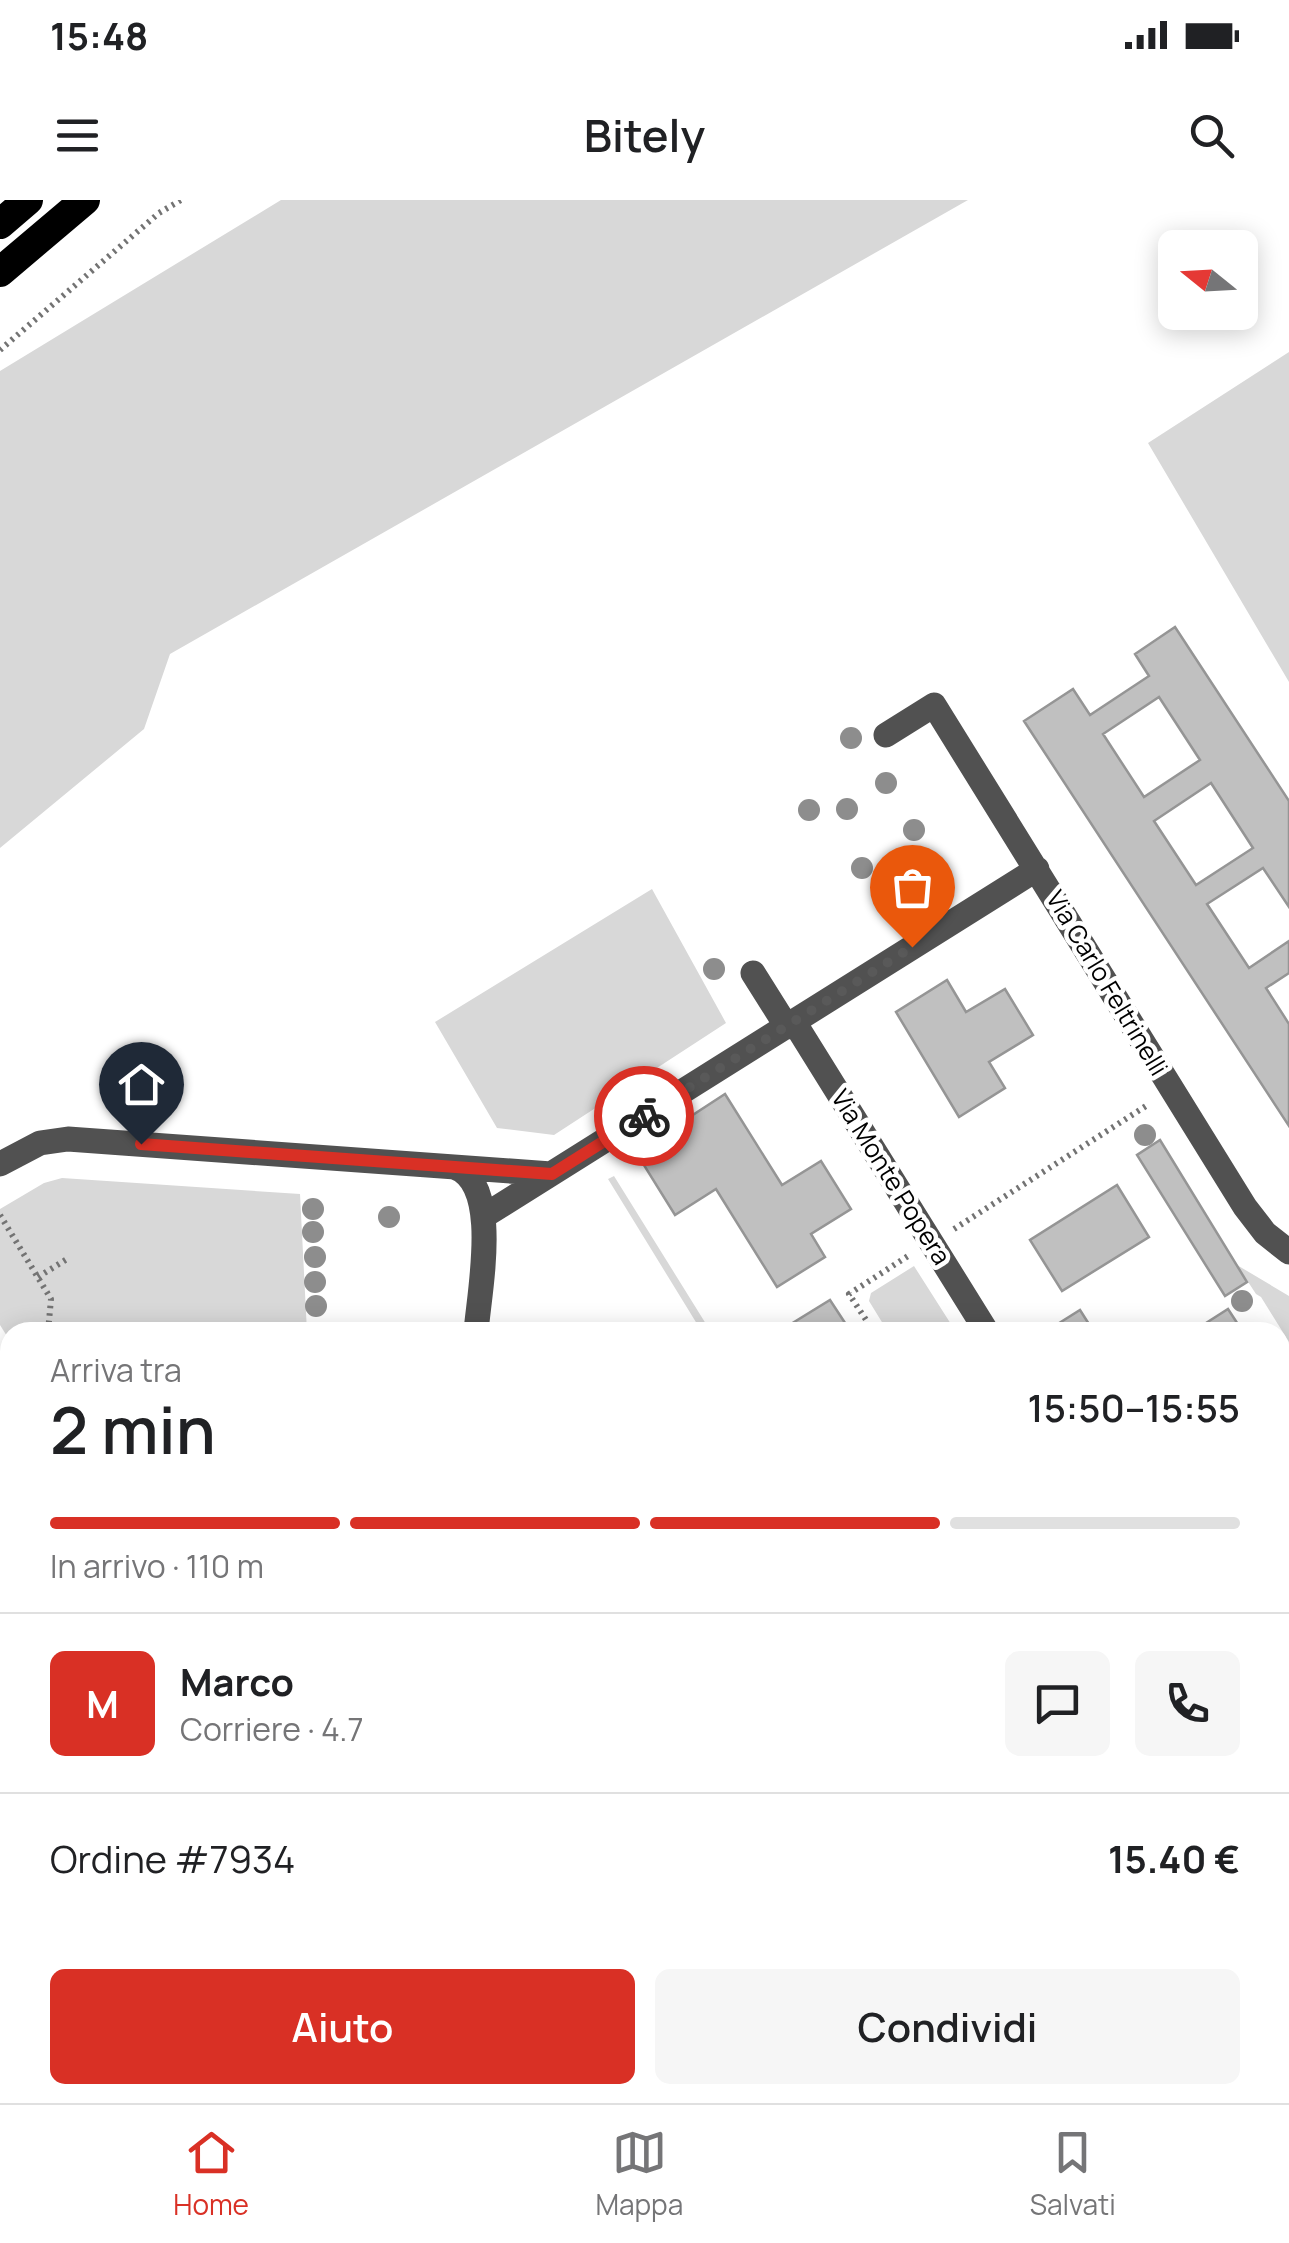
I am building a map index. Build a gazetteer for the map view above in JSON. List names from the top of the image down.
{
  "streets": {
    "street": ["Via Carlo Feltrinelli", "Via Monte Popera"]
  },
  "north": "left",
  "page": {
    "status": "15:48",
    "header": "Bitely",
    "heading": ["2 min", "Arriva tra", "15:50–15:55"],
    "panel": [
      "Marco",
      "Corriere · 4.7",
      "Ordine #7934",
      "15.40 €"
    ],
    "bar": "In arrivo · 110 m",
    "round": "M",
    "buttons": ["Aiuto", "Condividi"],
    "tabs": ["Home", "Mappa", "Salvati"]
  }
}
